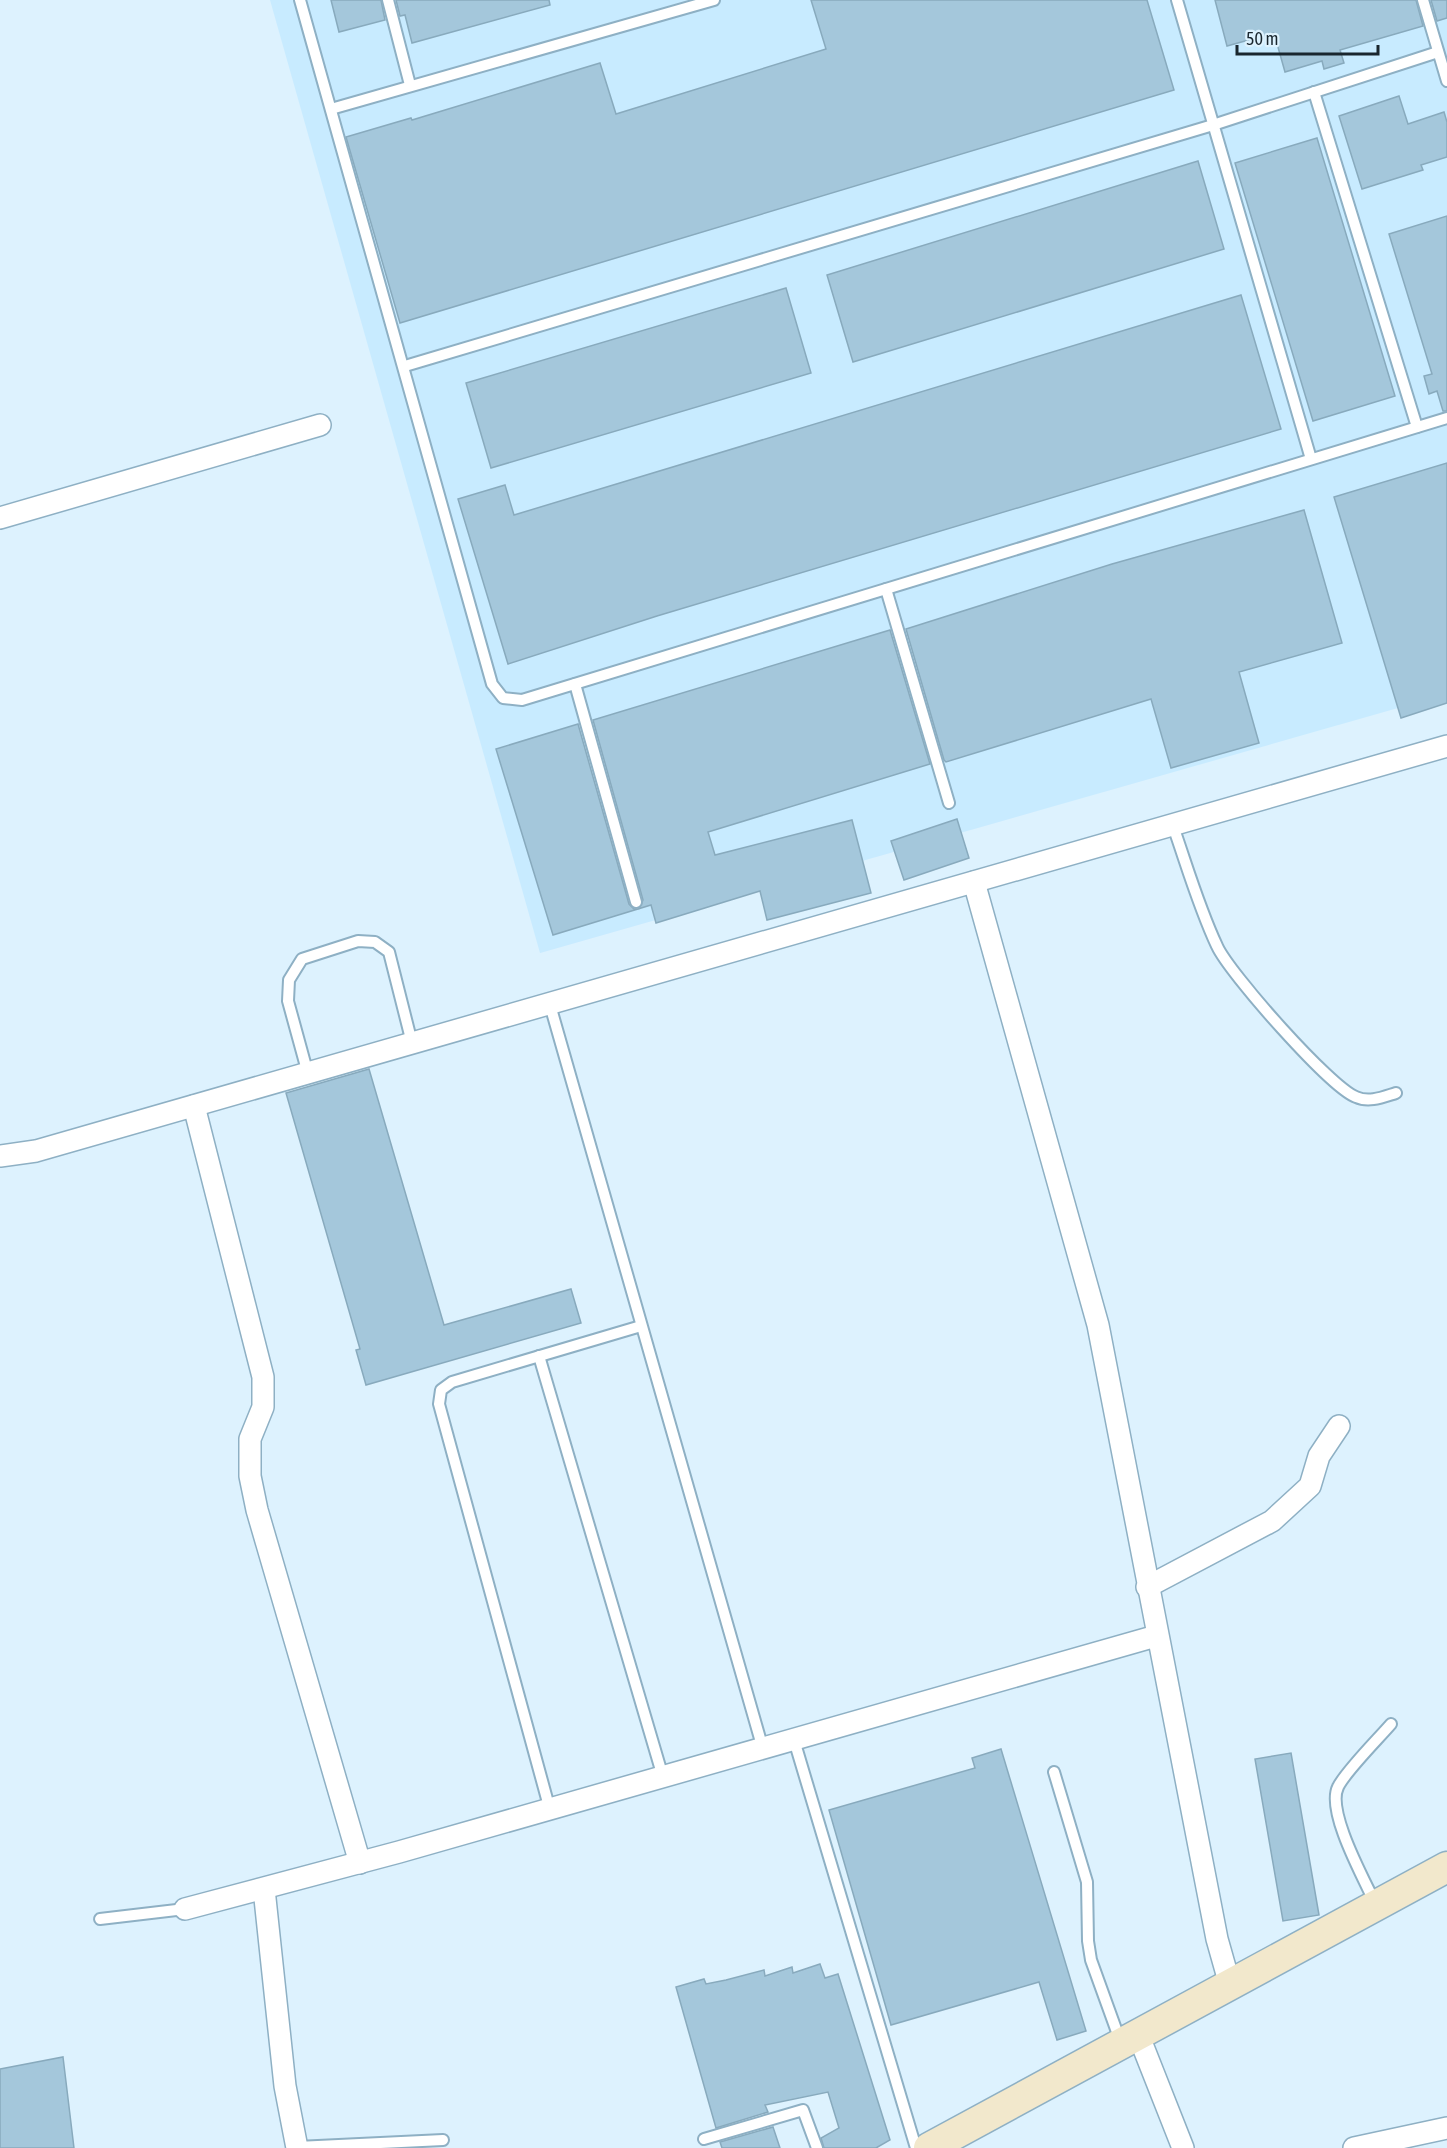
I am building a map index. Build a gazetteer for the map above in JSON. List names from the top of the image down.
{
  "scale_bar": "50 m"
}
